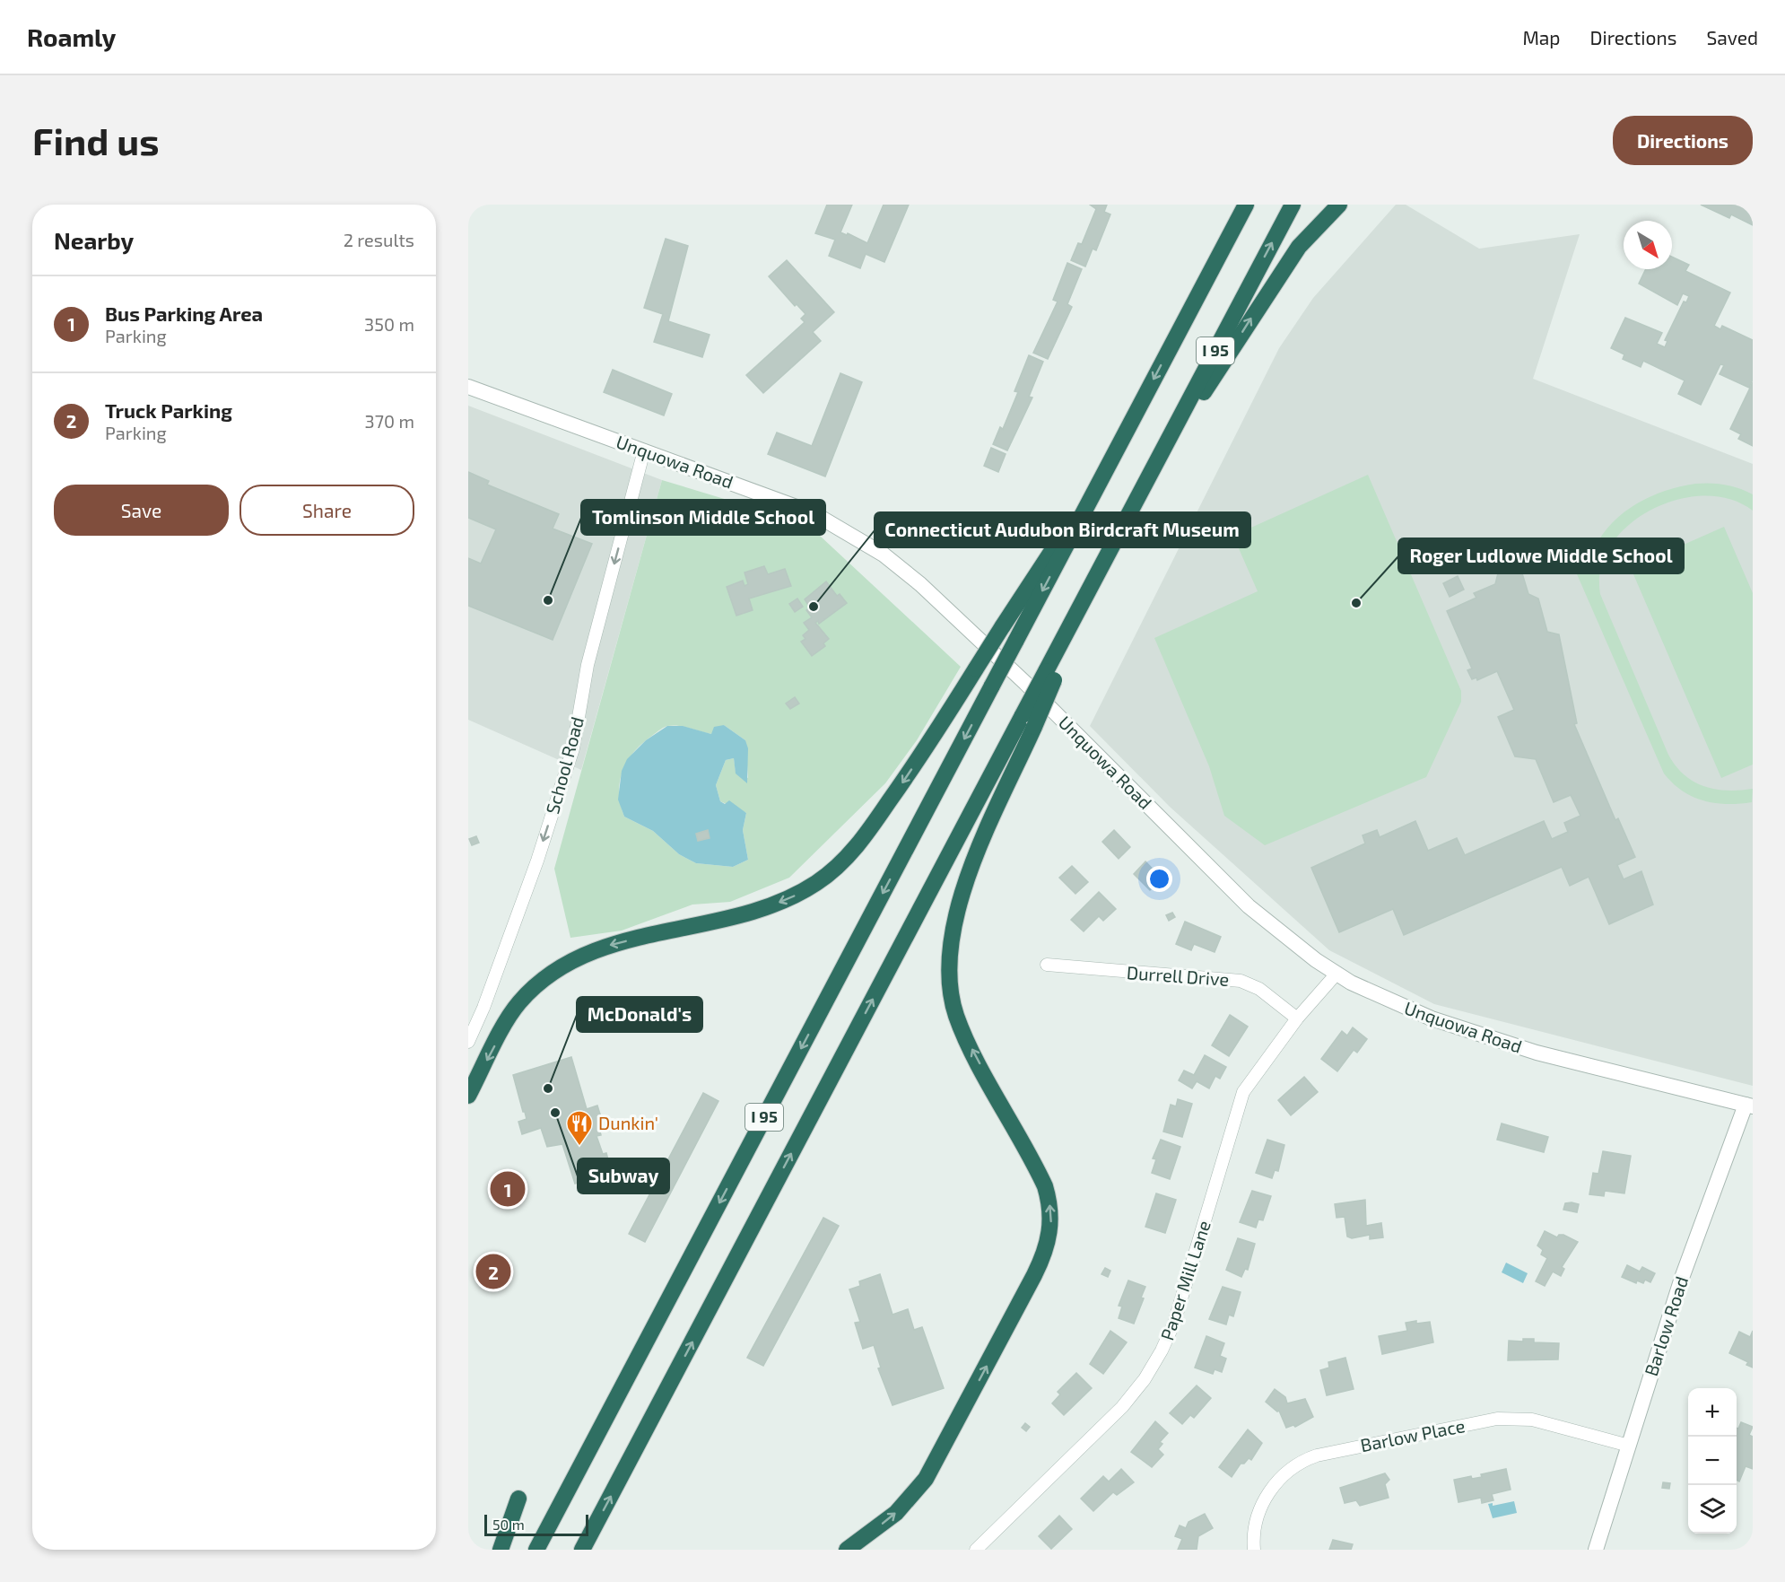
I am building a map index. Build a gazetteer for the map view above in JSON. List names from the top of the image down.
{
  "streets": {
    "highway": ["I 95"],
    "street": [
      "Unquowa Road",
      "School Road",
      "Durrell Drive",
      "Paper Mill Lane",
      "Barlow Road",
      "Barlow Place"
    ]
  },
  "crossings": [
    ["Unquowa Road", "School Road"],
    ["Unquowa Road", "Paper Mill Lane"],
    ["Unquowa Road", "Barlow Road"],
    ["Durrell Drive", "Paper Mill Lane"],
    ["Barlow Road", "Barlow Place"]
  ],
  "one_way": ["School Road"],
  "places": {
    "other": [
      "Tomlinson Middle School",
      "Roger Ludlowe Middle School",
      "Connecticut Audubon Birdcraft Museum",
      "McDonald's",
      "Subway"
    ],
    "restaurant": ["Dunkin'"]
  },
  "scale_bar": "50 m",
  "north": "bottom right",
  "page": {
    "header": "Roamly",
    "nav": ["Map", "Directions", "Saved"],
    "buttons": [
      "Directions",
      ["Save", "Share"]
    ],
    "title": "Find us",
    "heading": ["Nearby", "2 results"],
    "list": [
      {
        "mark": "1",
        "name": "Bus Parking Area",
        "note": "Parking",
        "value": "350 m"
      },
      {
        "mark": "2",
        "name": "Truck Parking",
        "note": "Parking",
        "value": "370 m"
      }
    ],
    "pins": ["1", "2"],
    "map_buttons": ["+", "−"],
    "scale": "50 m"
  }
}
